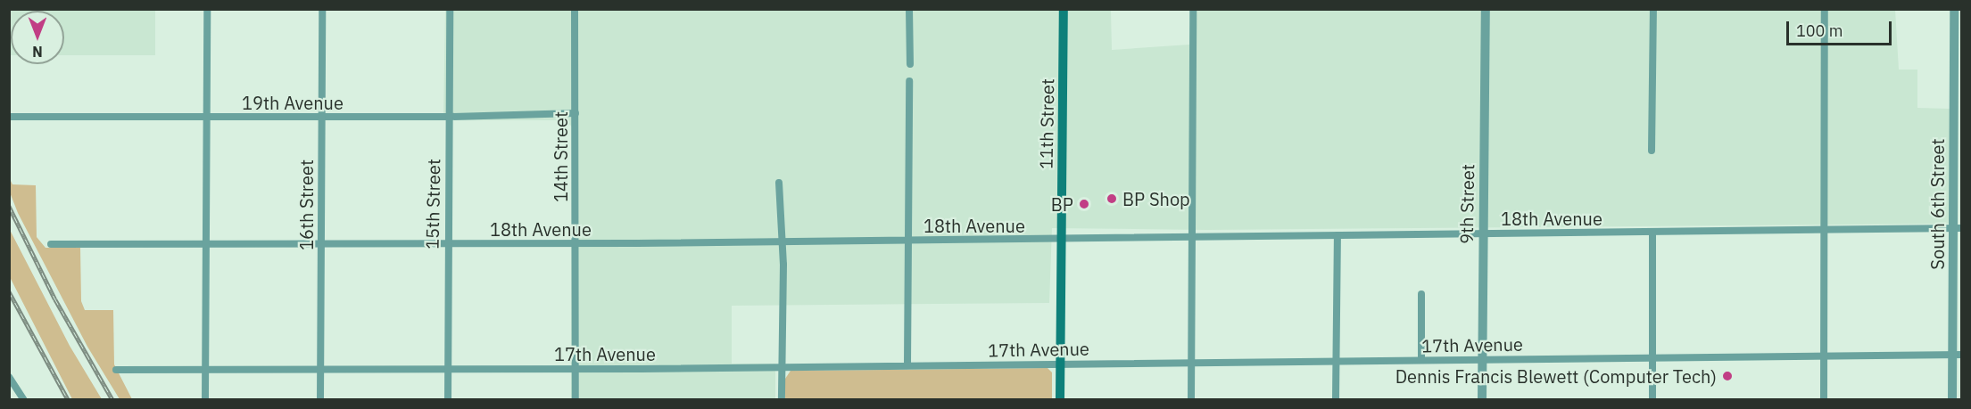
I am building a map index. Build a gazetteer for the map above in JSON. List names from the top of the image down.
{
  "streets": {
    "main road": ["11th Street"],
    "street": [
      "19th Avenue",
      "14th Street",
      "15th Street",
      "9th Street",
      "South 6th Street",
      "16th Street",
      "18th Avenue",
      "17th Avenue"
    ]
  },
  "crossings": [
    ["19th Avenue", "14th Street"],
    ["19th Avenue", "15th Street"],
    ["19th Avenue", "16th Street"],
    ["11th Street", "18th Avenue"],
    ["11th Street", "17th Avenue"],
    ["14th Street", "18th Avenue"],
    ["14th Street", "17th Avenue"],
    ["15th Street", "18th Avenue"],
    ["15th Street", "17th Avenue"],
    ["9th Street", "18th Avenue"],
    ["9th Street", "17th Avenue"],
    ["South 6th Street", "18th Avenue"],
    ["South 6th Street", "17th Avenue"],
    ["16th Street", "18th Avenue"],
    ["16th Street", "17th Avenue"]
  ],
  "places": ["BP Shop", "BP", "Dennis Francis Blewett (Computer Tech)"],
  "scale_bar": "100 m",
  "north": "bottom"
}
